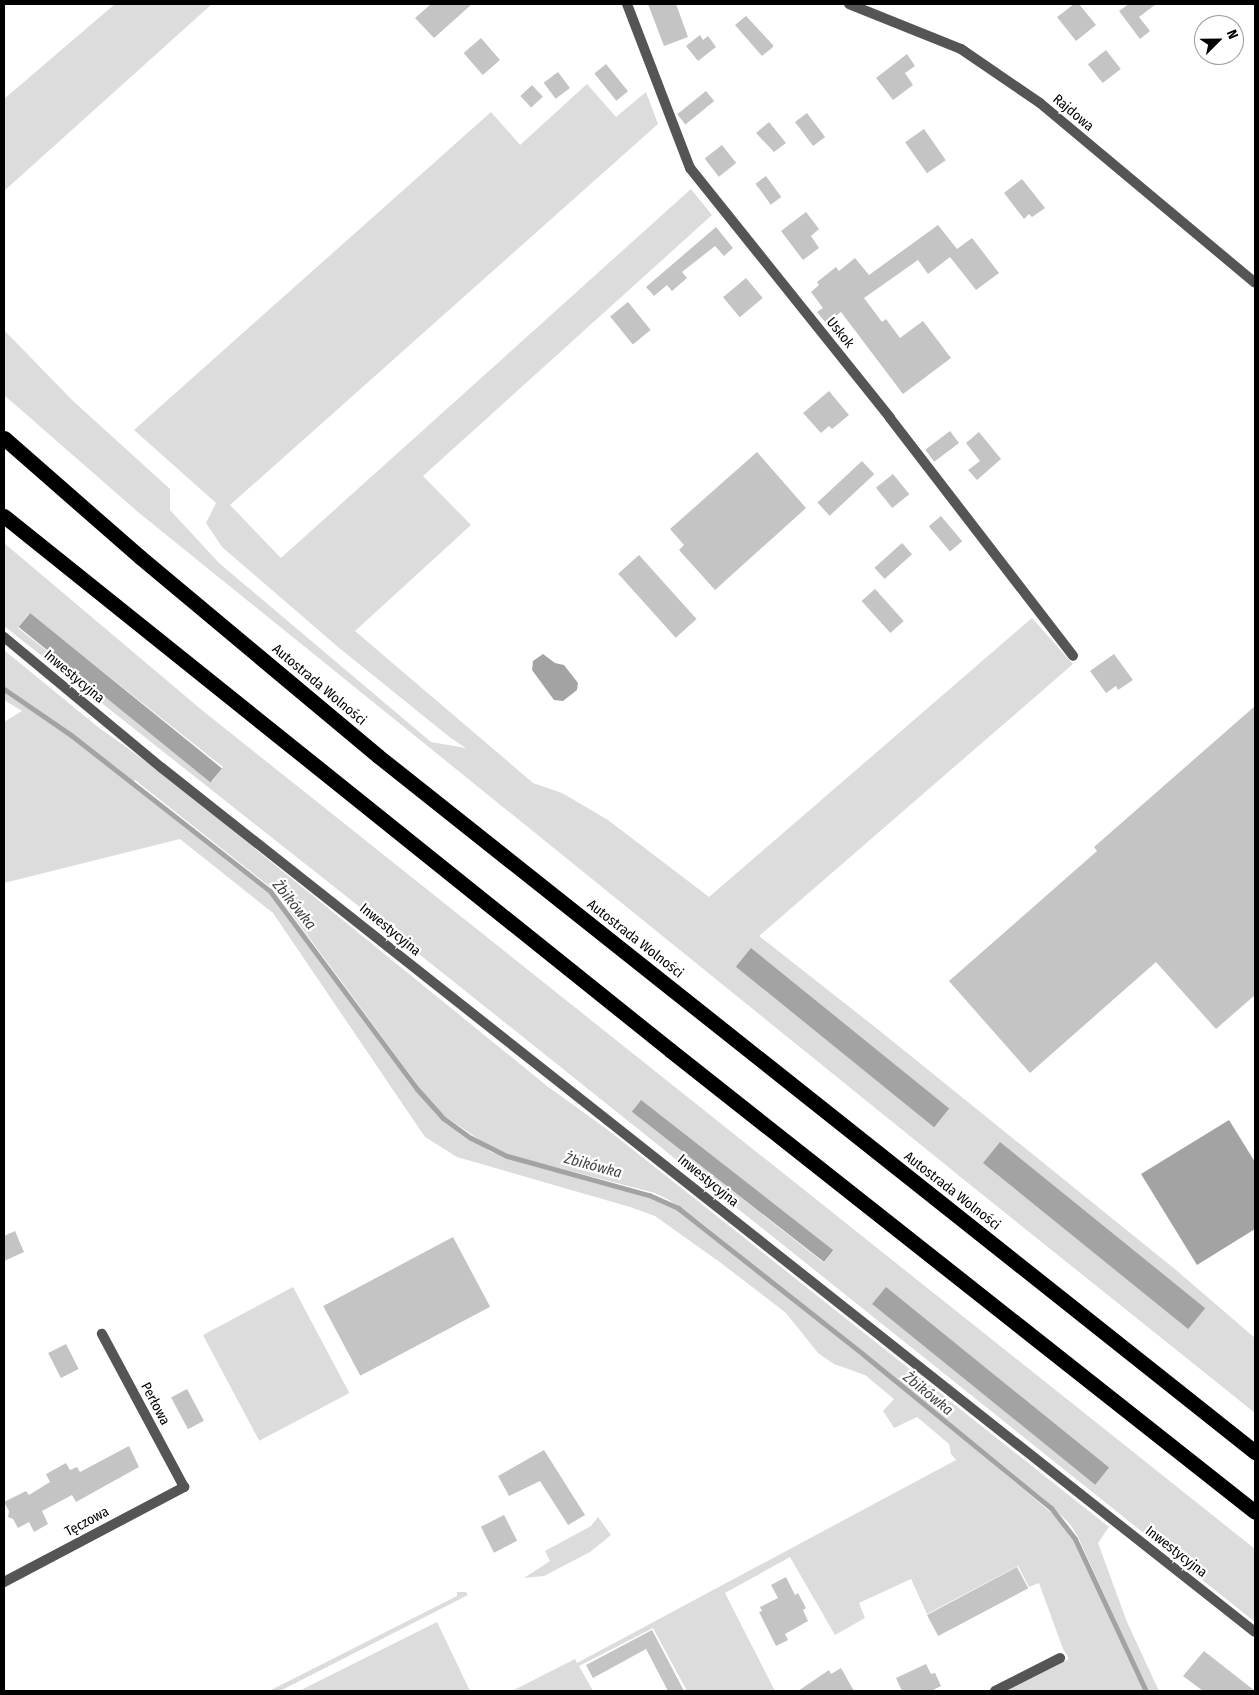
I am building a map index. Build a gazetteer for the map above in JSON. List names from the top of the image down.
{
  "streets": {
    "highway": ["Autostrada Wolności"],
    "street": [
      "Rajdowa",
      "Uskok",
      "Inwestycyjna",
      "Perłowa",
      "Tęczowa"
    ]
  },
  "crossings": [
    ["Perłowa", "Tęczowa"]
  ],
  "water": ["Żbikówka"],
  "north": "top right"
}
